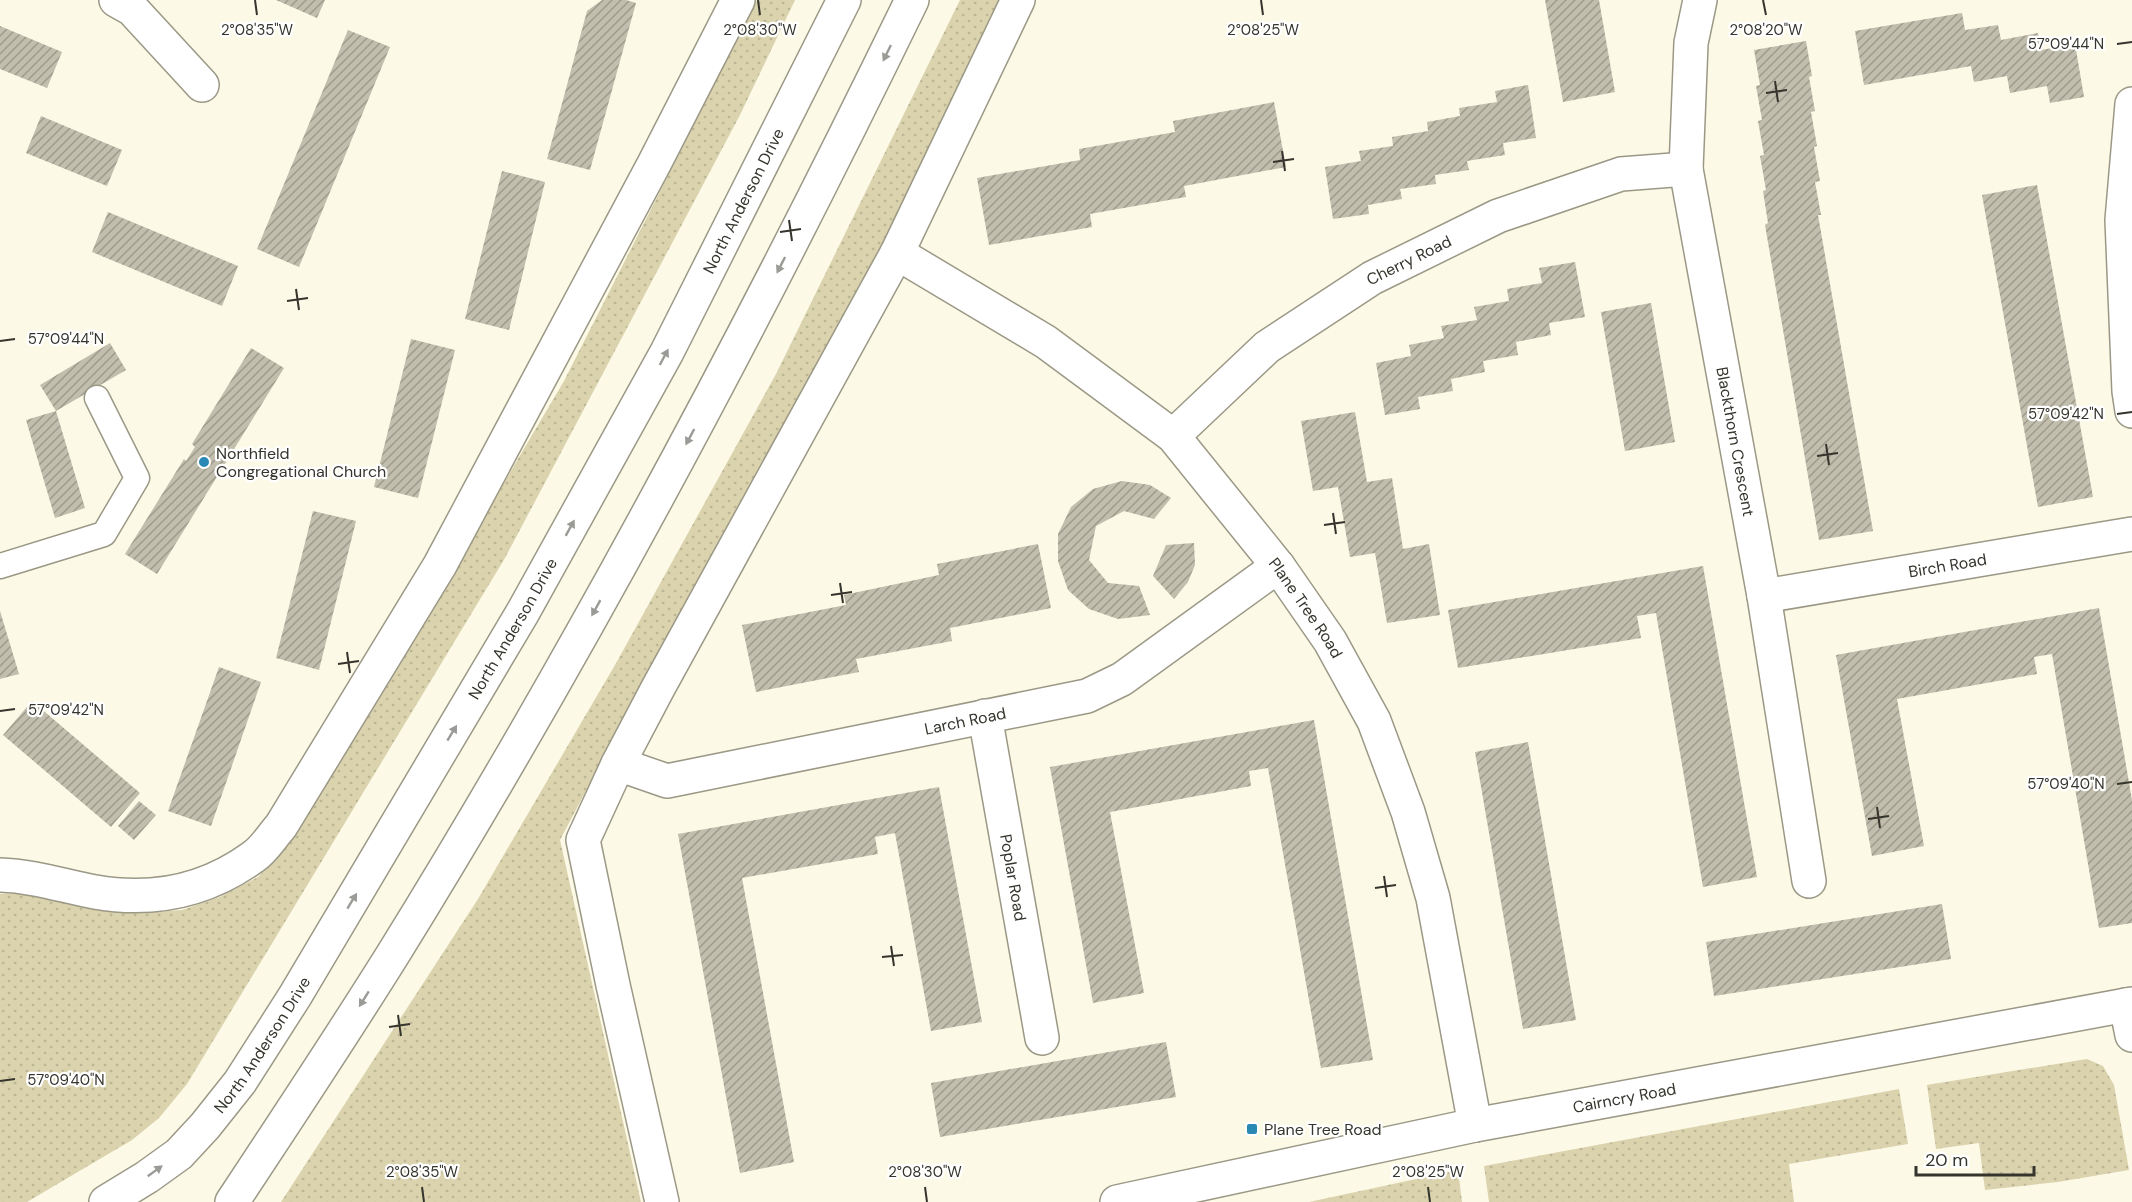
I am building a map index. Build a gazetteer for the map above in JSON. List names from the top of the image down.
{
  "streets": {
    "street": [
      "North Anderson Drive",
      "Cherry Road",
      "Blackthorn Crescent",
      "Birch Road",
      "Plane Tree Road",
      "Larch Road",
      "Poplar Road",
      "Cairncry Road"
    ]
  },
  "crossings": [
    ["Cherry Road", "Blackthorn Crescent"],
    ["Cherry Road", "Plane Tree Road"],
    ["Blackthorn Crescent", "Birch Road"],
    ["Plane Tree Road", "Larch Road"],
    ["Plane Tree Road", "Cairncry Road"],
    ["Larch Road", "Poplar Road"]
  ],
  "places": {
    "other": ["Northfield Congregational Church"],
    "transit": ["Plane Tree Road"]
  },
  "scale_bar": "20 m",
  "coordinates": [
    "2°08'35\"W",
    "2°08'30\"W",
    "2°08'25\"W",
    "2°08'20\"W",
    "57°09'44\"N",
    "57°09'42\"N",
    "57°09'40\"N"
  ]
}
